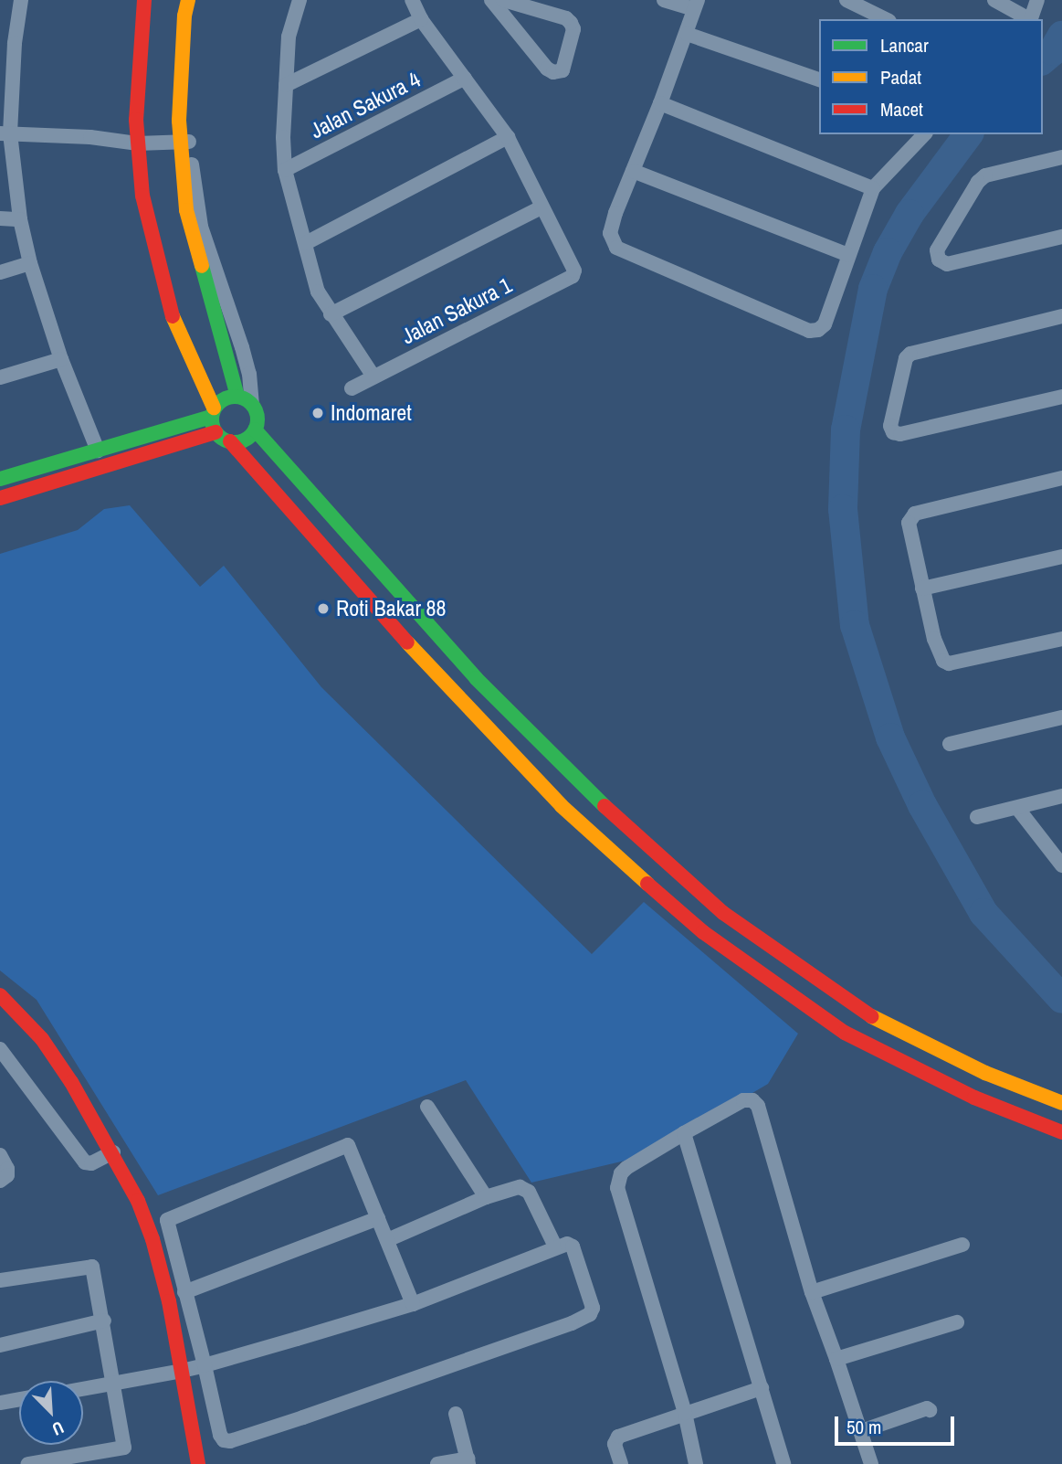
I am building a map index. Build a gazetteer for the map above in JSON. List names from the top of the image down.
{
  "streets": {
    "street": ["Jalan Sakura 4", "Jalan Sakura 1"]
  },
  "places": ["Indomaret", "Roti Bakar 88"],
  "legend": ["Lancar", "Padat", "Macet"],
  "scale_bar": "50 m",
  "north": "bottom right"
}
